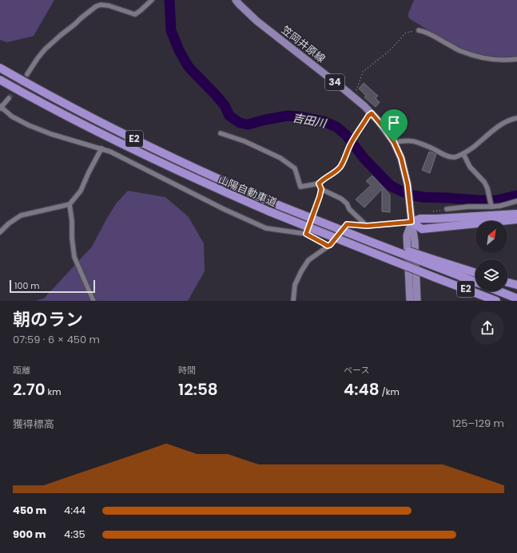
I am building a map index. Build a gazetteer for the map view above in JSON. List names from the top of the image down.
{
  "streets": {
    "highway": ["E2", "山陽自動車道"],
    "main road": ["笠岡井原線", "34"]
  },
  "crossings": [
    ["E2", "山陽自動車道"]
  ],
  "water": ["吉田川"],
  "scale_bar": "100 m",
  "north": "top right",
  "page": {
    "scale": "100 m",
    "heading": ["朝のラン", "07:59 · 6 × 450 m"],
    "stats": [
      ["距離", "2.70 km"],
      ["時間", "12:58"],
      ["ペース", "4:48 /km"]
    ],
    "chart": ["獲得標高", "125–129 m"],
    "list": [
      {
        "name": "450 m",
        "note": "4:44"
      },
      {
        "name": "900 m",
        "note": "4:35"
      }
    ]
  }
}
